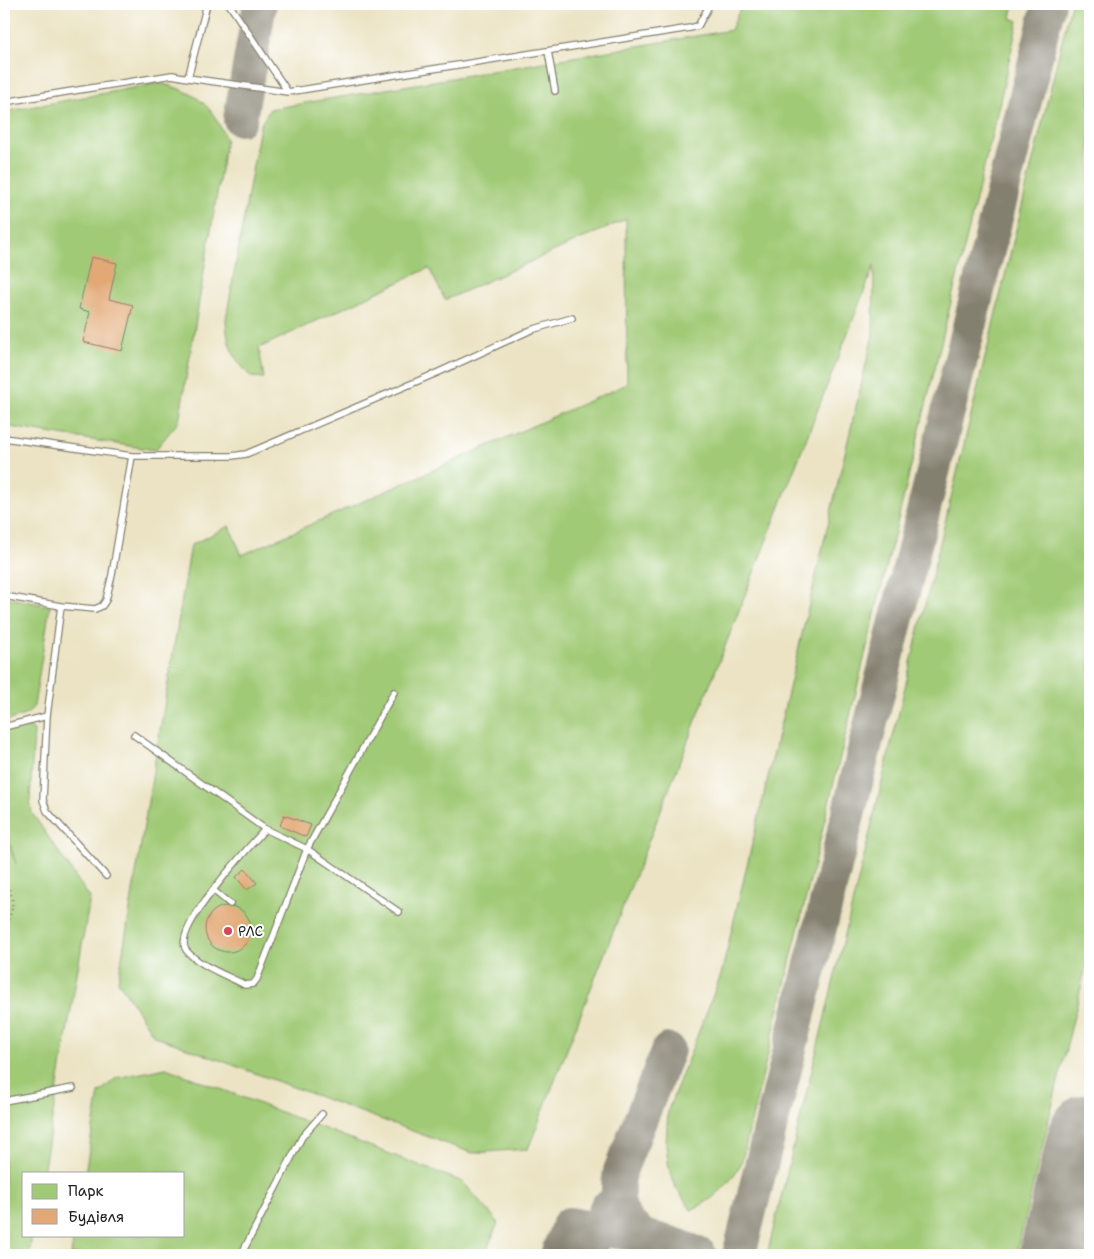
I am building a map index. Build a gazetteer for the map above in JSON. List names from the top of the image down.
{
  "places": ["РЛС"],
  "legend": ["Парк", "Будівля"]
}
